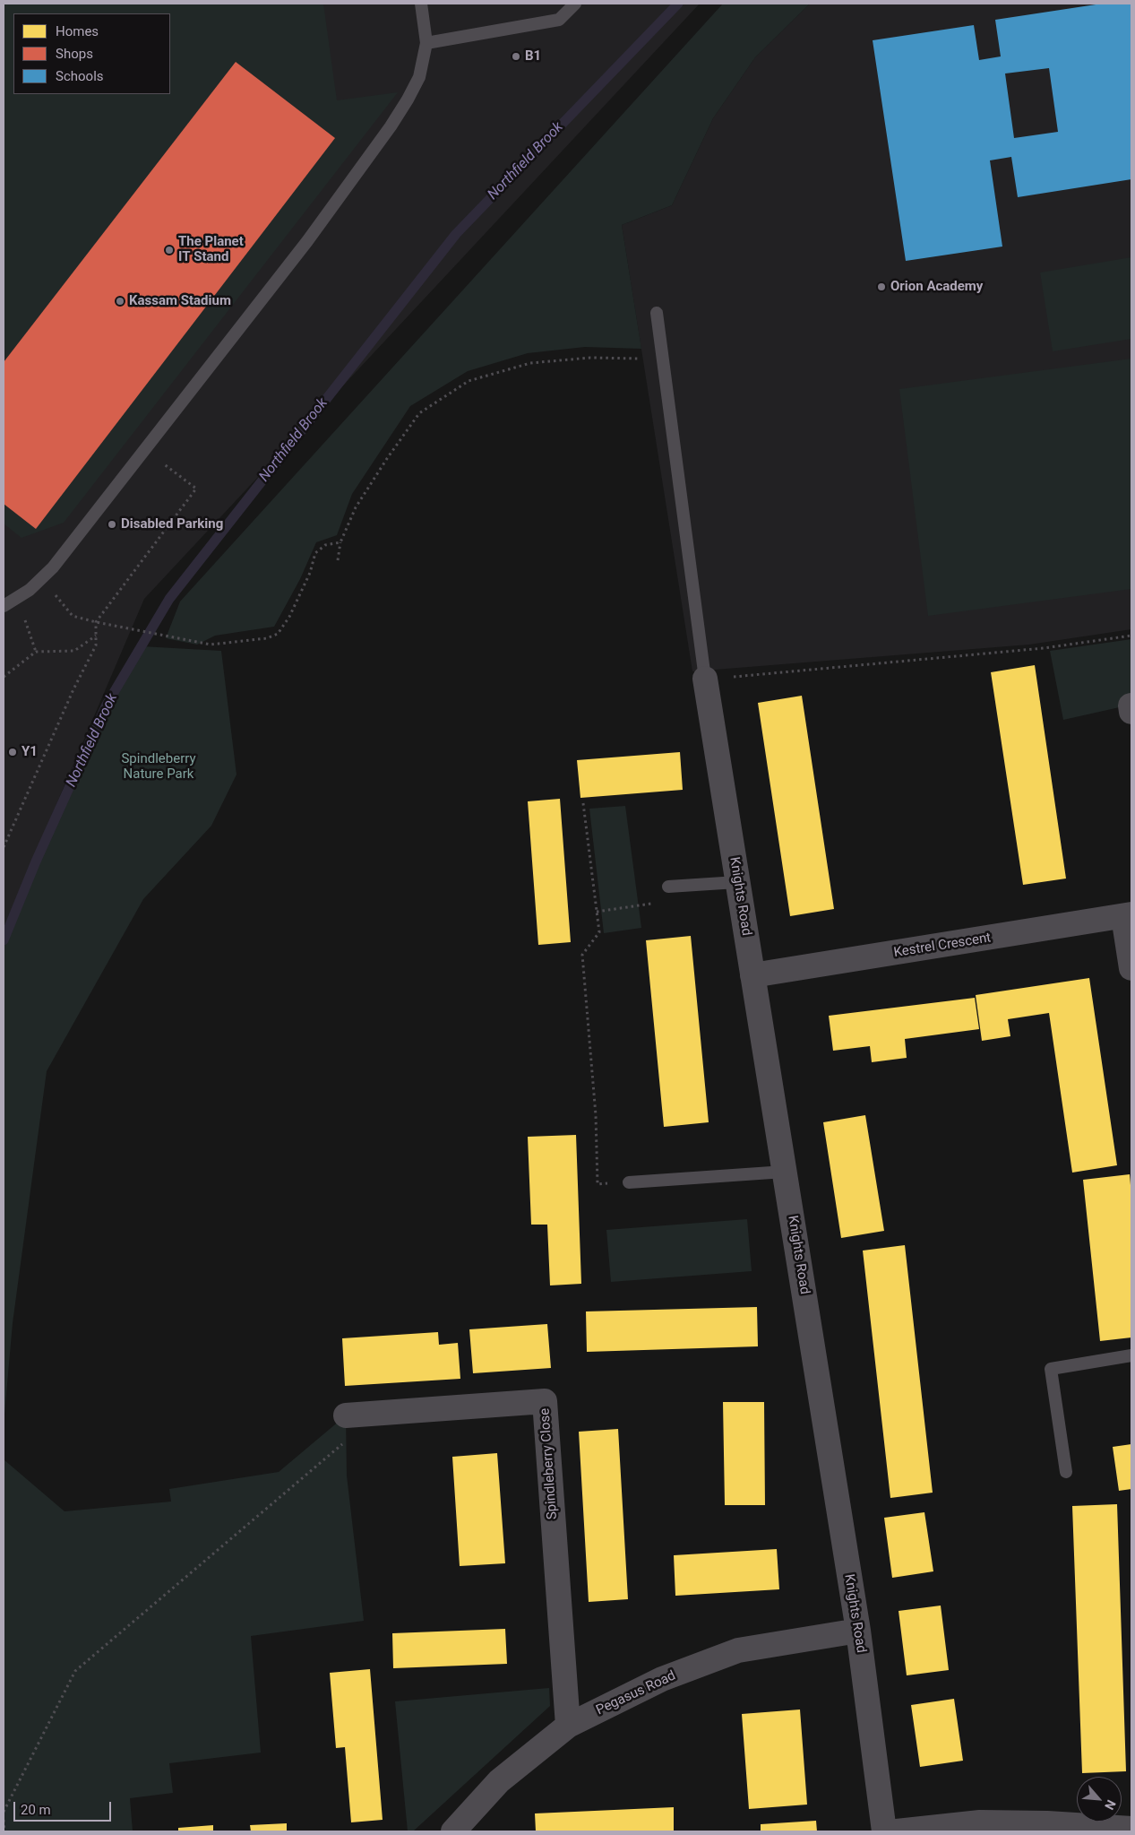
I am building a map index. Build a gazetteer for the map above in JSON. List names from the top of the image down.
{
  "streets": {
    "street": [
      "Knights Road",
      "Kestrel Crescent",
      "Spindleberry Close",
      "Pegasus Road"
    ]
  },
  "crossings": [
    ["Knights Road", "Kestrel Crescent"],
    ["Knights Road", "Pegasus Road"],
    ["Spindleberry Close", "Pegasus Road"]
  ],
  "water": ["Northfield Brook"],
  "parks": ["Spindleberry Nature Park"],
  "places": [
    "B1",
    "The Planet IT Stand",
    "Orion Academy",
    "Kassam Stadium",
    "Disabled Parking",
    "Y1"
  ],
  "legend": ["Homes", "Shops", "Schools"],
  "scale_bar": "20 m",
  "north": "bottom right"
}
